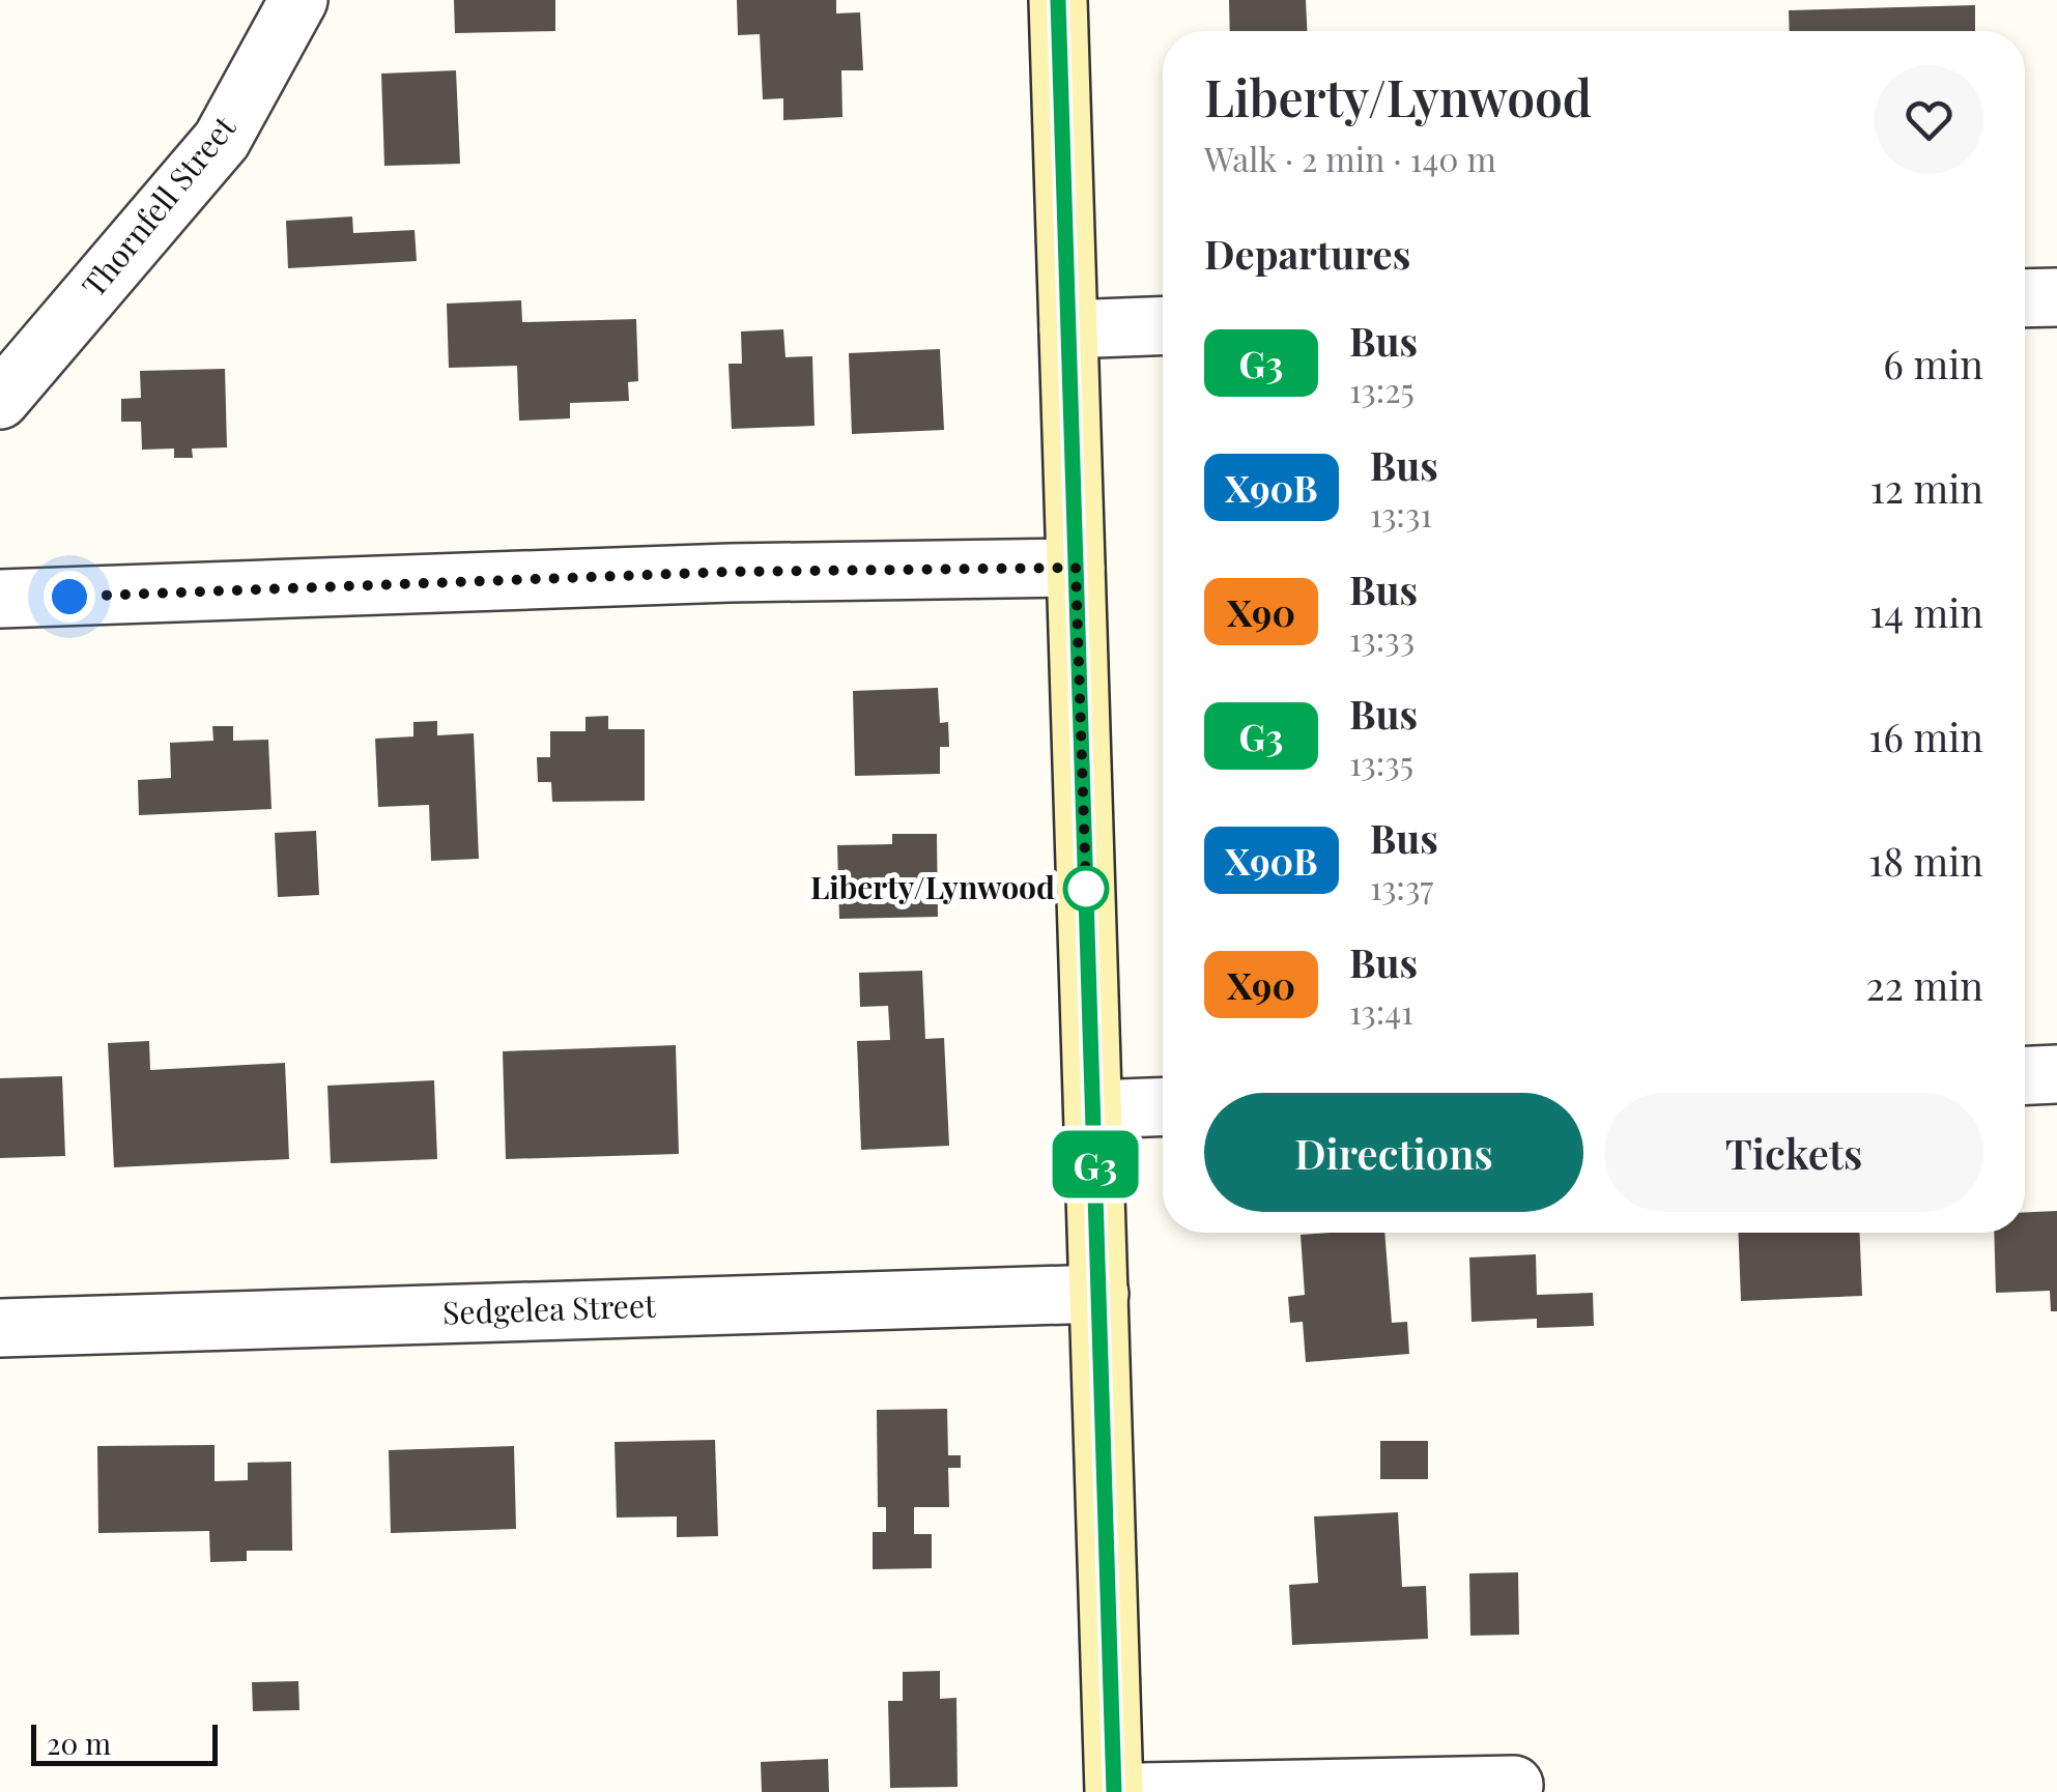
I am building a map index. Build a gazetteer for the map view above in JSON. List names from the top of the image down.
{
  "streets": {
    "street": ["Thornfell Street", "Sedgelea Street"]
  },
  "places": ["Liberty/Lynwood"],
  "lines": ["bus line G3"],
  "scale_bar": "20 m",
  "page": {
    "on_map": "G3",
    "heading": [
      ["Liberty/Lynwood", "Walk · 2 min · 140 m"],
      "Departures"
    ],
    "list": [
      {
        "mark": "G3",
        "name": "Bus",
        "note": "13:25",
        "value": "6 min"
      },
      {
        "mark": "X90B",
        "name": "Bus",
        "note": "13:31",
        "value": "12 min"
      },
      {
        "mark": "X90",
        "name": "Bus",
        "note": "13:33",
        "value": "14 min"
      },
      {
        "mark": "G3",
        "name": "Bus",
        "note": "13:35",
        "value": "16 min"
      },
      {
        "mark": "X90B",
        "name": "Bus",
        "note": "13:37",
        "value": "18 min"
      },
      {
        "mark": "X90",
        "name": "Bus",
        "note": "13:41",
        "value": "22 min"
      }
    ],
    "buttons": ["Directions", "Tickets"],
    "scale": "20 m"
  }
}
